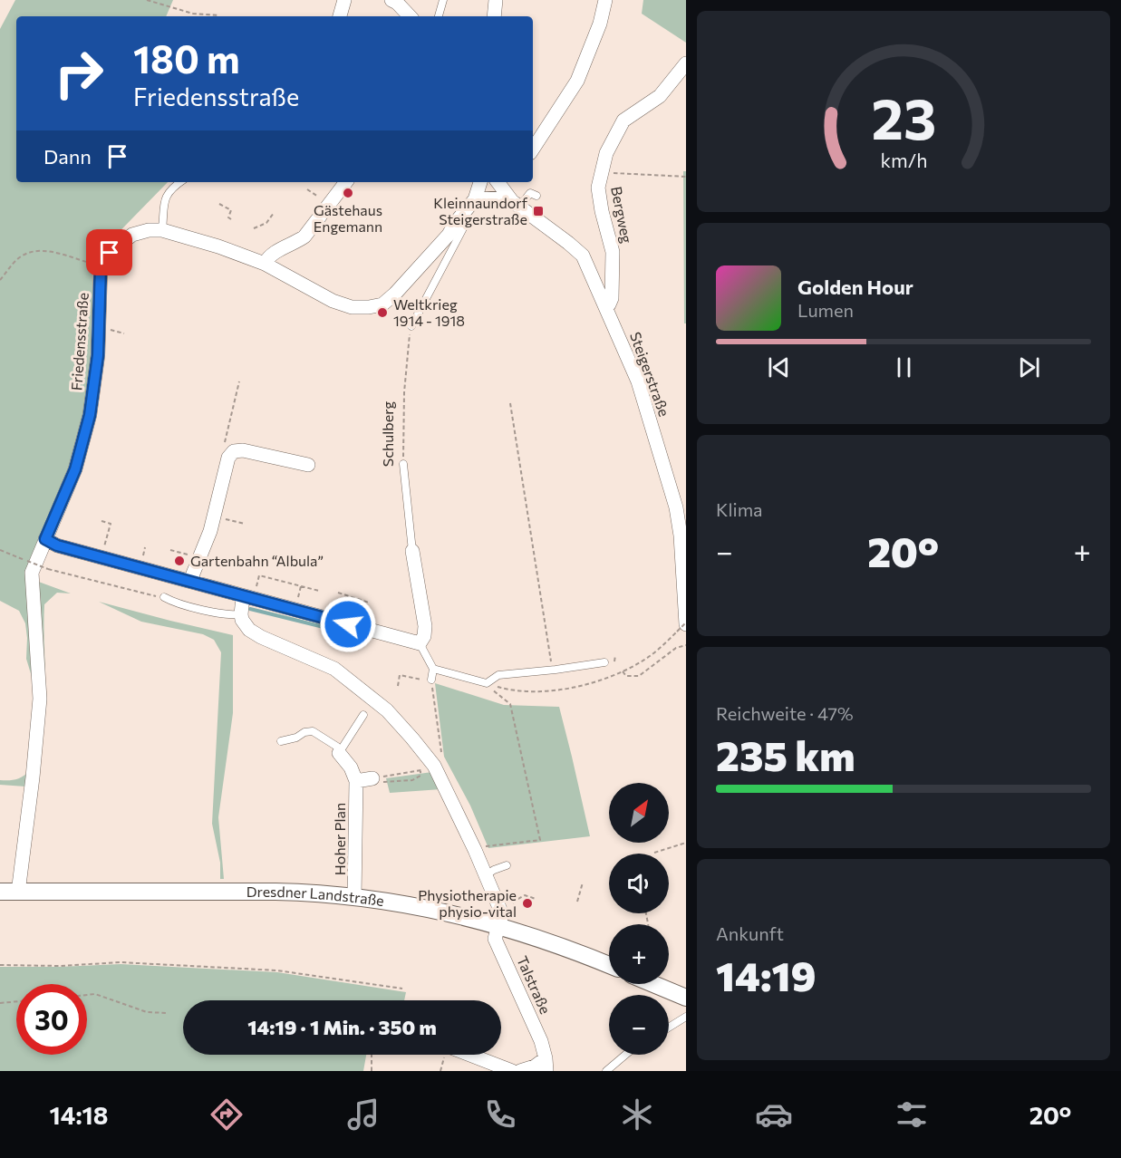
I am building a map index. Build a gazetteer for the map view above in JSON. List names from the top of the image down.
{
  "streets": {
    "street": [
      "Bergweg",
      "Friedensstraße",
      "Steigerstraße",
      "Schulberg",
      "Hoher Plan",
      "Dresdner Landstraße",
      "Talstraße"
    ]
  },
  "crossings": [
    ["Bergweg", "Steigerstraße"],
    ["Friedensstraße", "Dresdner Landstraße"],
    ["Hoher Plan", "Dresdner Landstraße"],
    ["Dresdner Landstraße", "Talstraße"]
  ],
  "places": {
    "other": [
      "Gästehaus Engemann",
      "Weltkrieg 1914 - 1918",
      "Gartenbahn “Albula”",
      "Physiotherapie physio-vital"
    ],
    "transit": ["Kleinnaundorf Steigerstraße"]
  },
  "north": "top right",
  "page": {
    "turn": ["180 m", "Friedensstraße"],
    "then": "Dann",
    "song": ["Golden Hour", "Lumen"],
    "tile": [
      "Klima",
      ["Reichweite · 47%", "235 km"],
      ["Ankunft", "14:19"]
    ],
    "heat": ["−", "20°", "+"],
    "map_buttons": ["+", "−"],
    "limit": "30",
    "trip": "14:19 · 1 Min. · 350 m",
    "tabs": ["14:18", "20°"],
    "gauge": ["23", "km/h"]
  }
}
